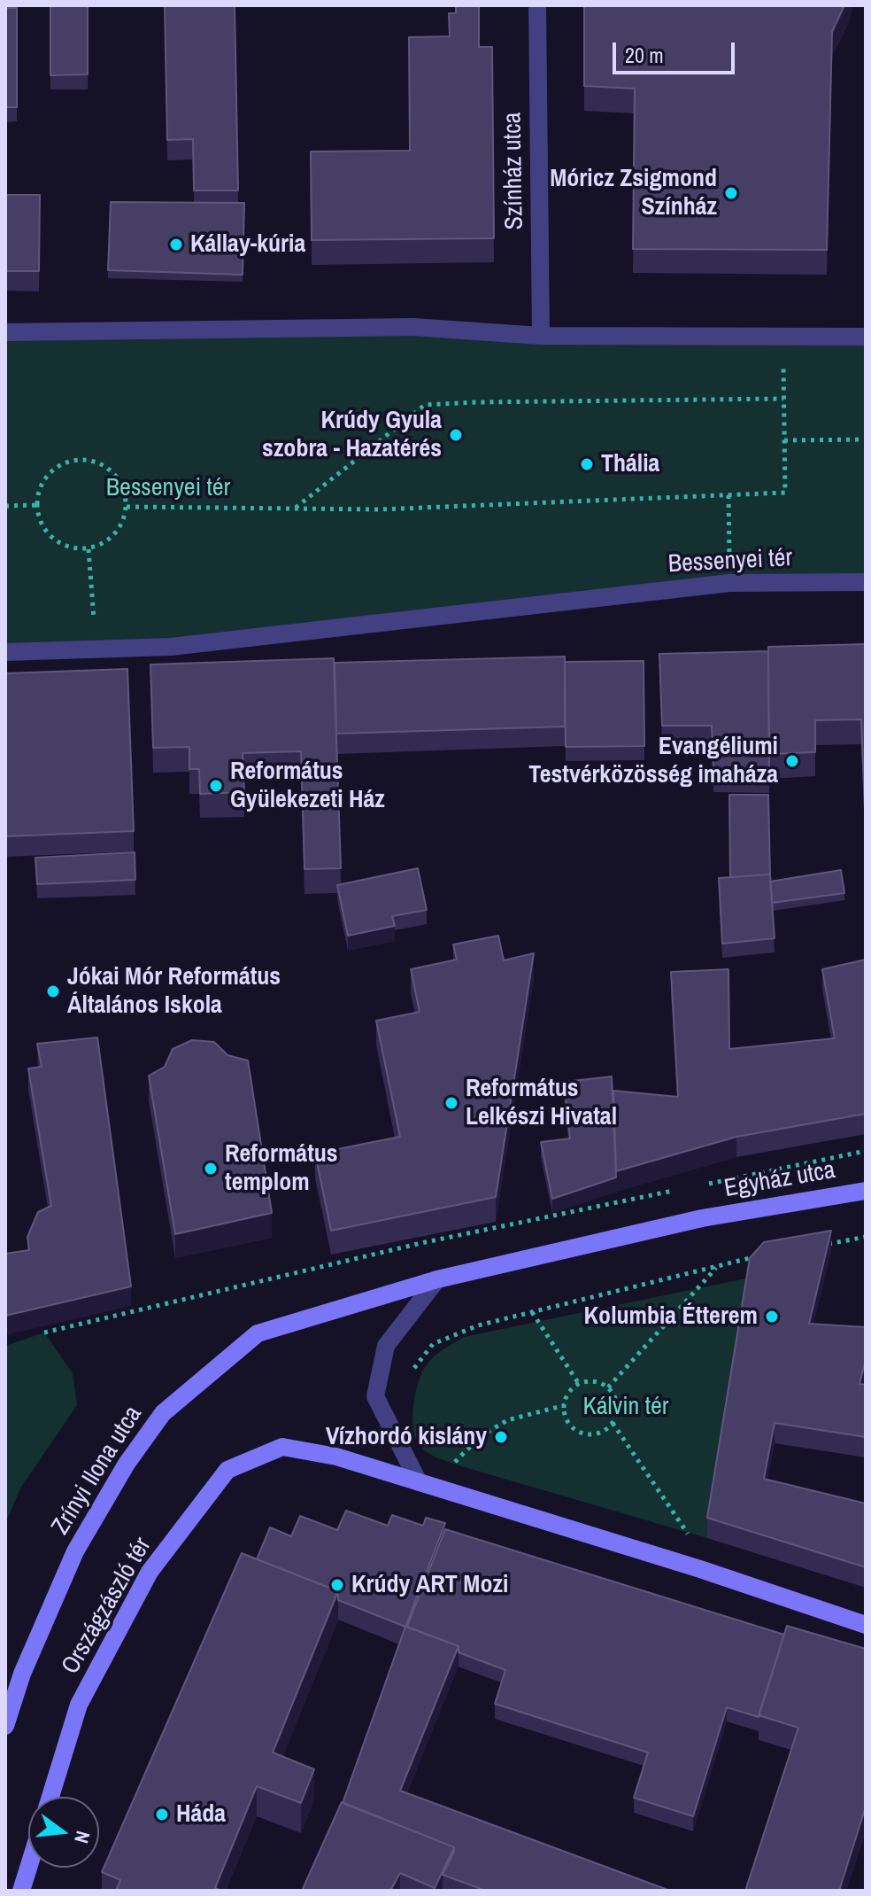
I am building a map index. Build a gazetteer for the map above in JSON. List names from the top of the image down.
{
  "streets": {
    "street": [
      "Színház utca",
      "Bessenyei tér",
      "Egyház utca",
      "Zrínyi Ilona utca",
      "Országzászló tér"
    ]
  },
  "crossings": [
    ["Egyház utca", "Zrínyi Ilona utca"]
  ],
  "parks": ["Bessenyei tér", "Kálvin tér"],
  "places": [
    "Móricz Zsigmond Színház",
    "Kállay-kúria",
    "Krúdy Gyula szobra - Hazatérés",
    "Thália",
    "Evangéliumi Testvérközösség imaháza",
    "Református Gyülekezeti Ház",
    "Jókai Mór Református Általános Iskola",
    "Református Lelkészi Hivatal",
    "Református templom",
    "Kolumbia Étterem",
    "Vízhordó kislány",
    "Krúdy ART Mozi",
    "Háda"
  ],
  "scale_bar": "20 m",
  "north": "right"
}
